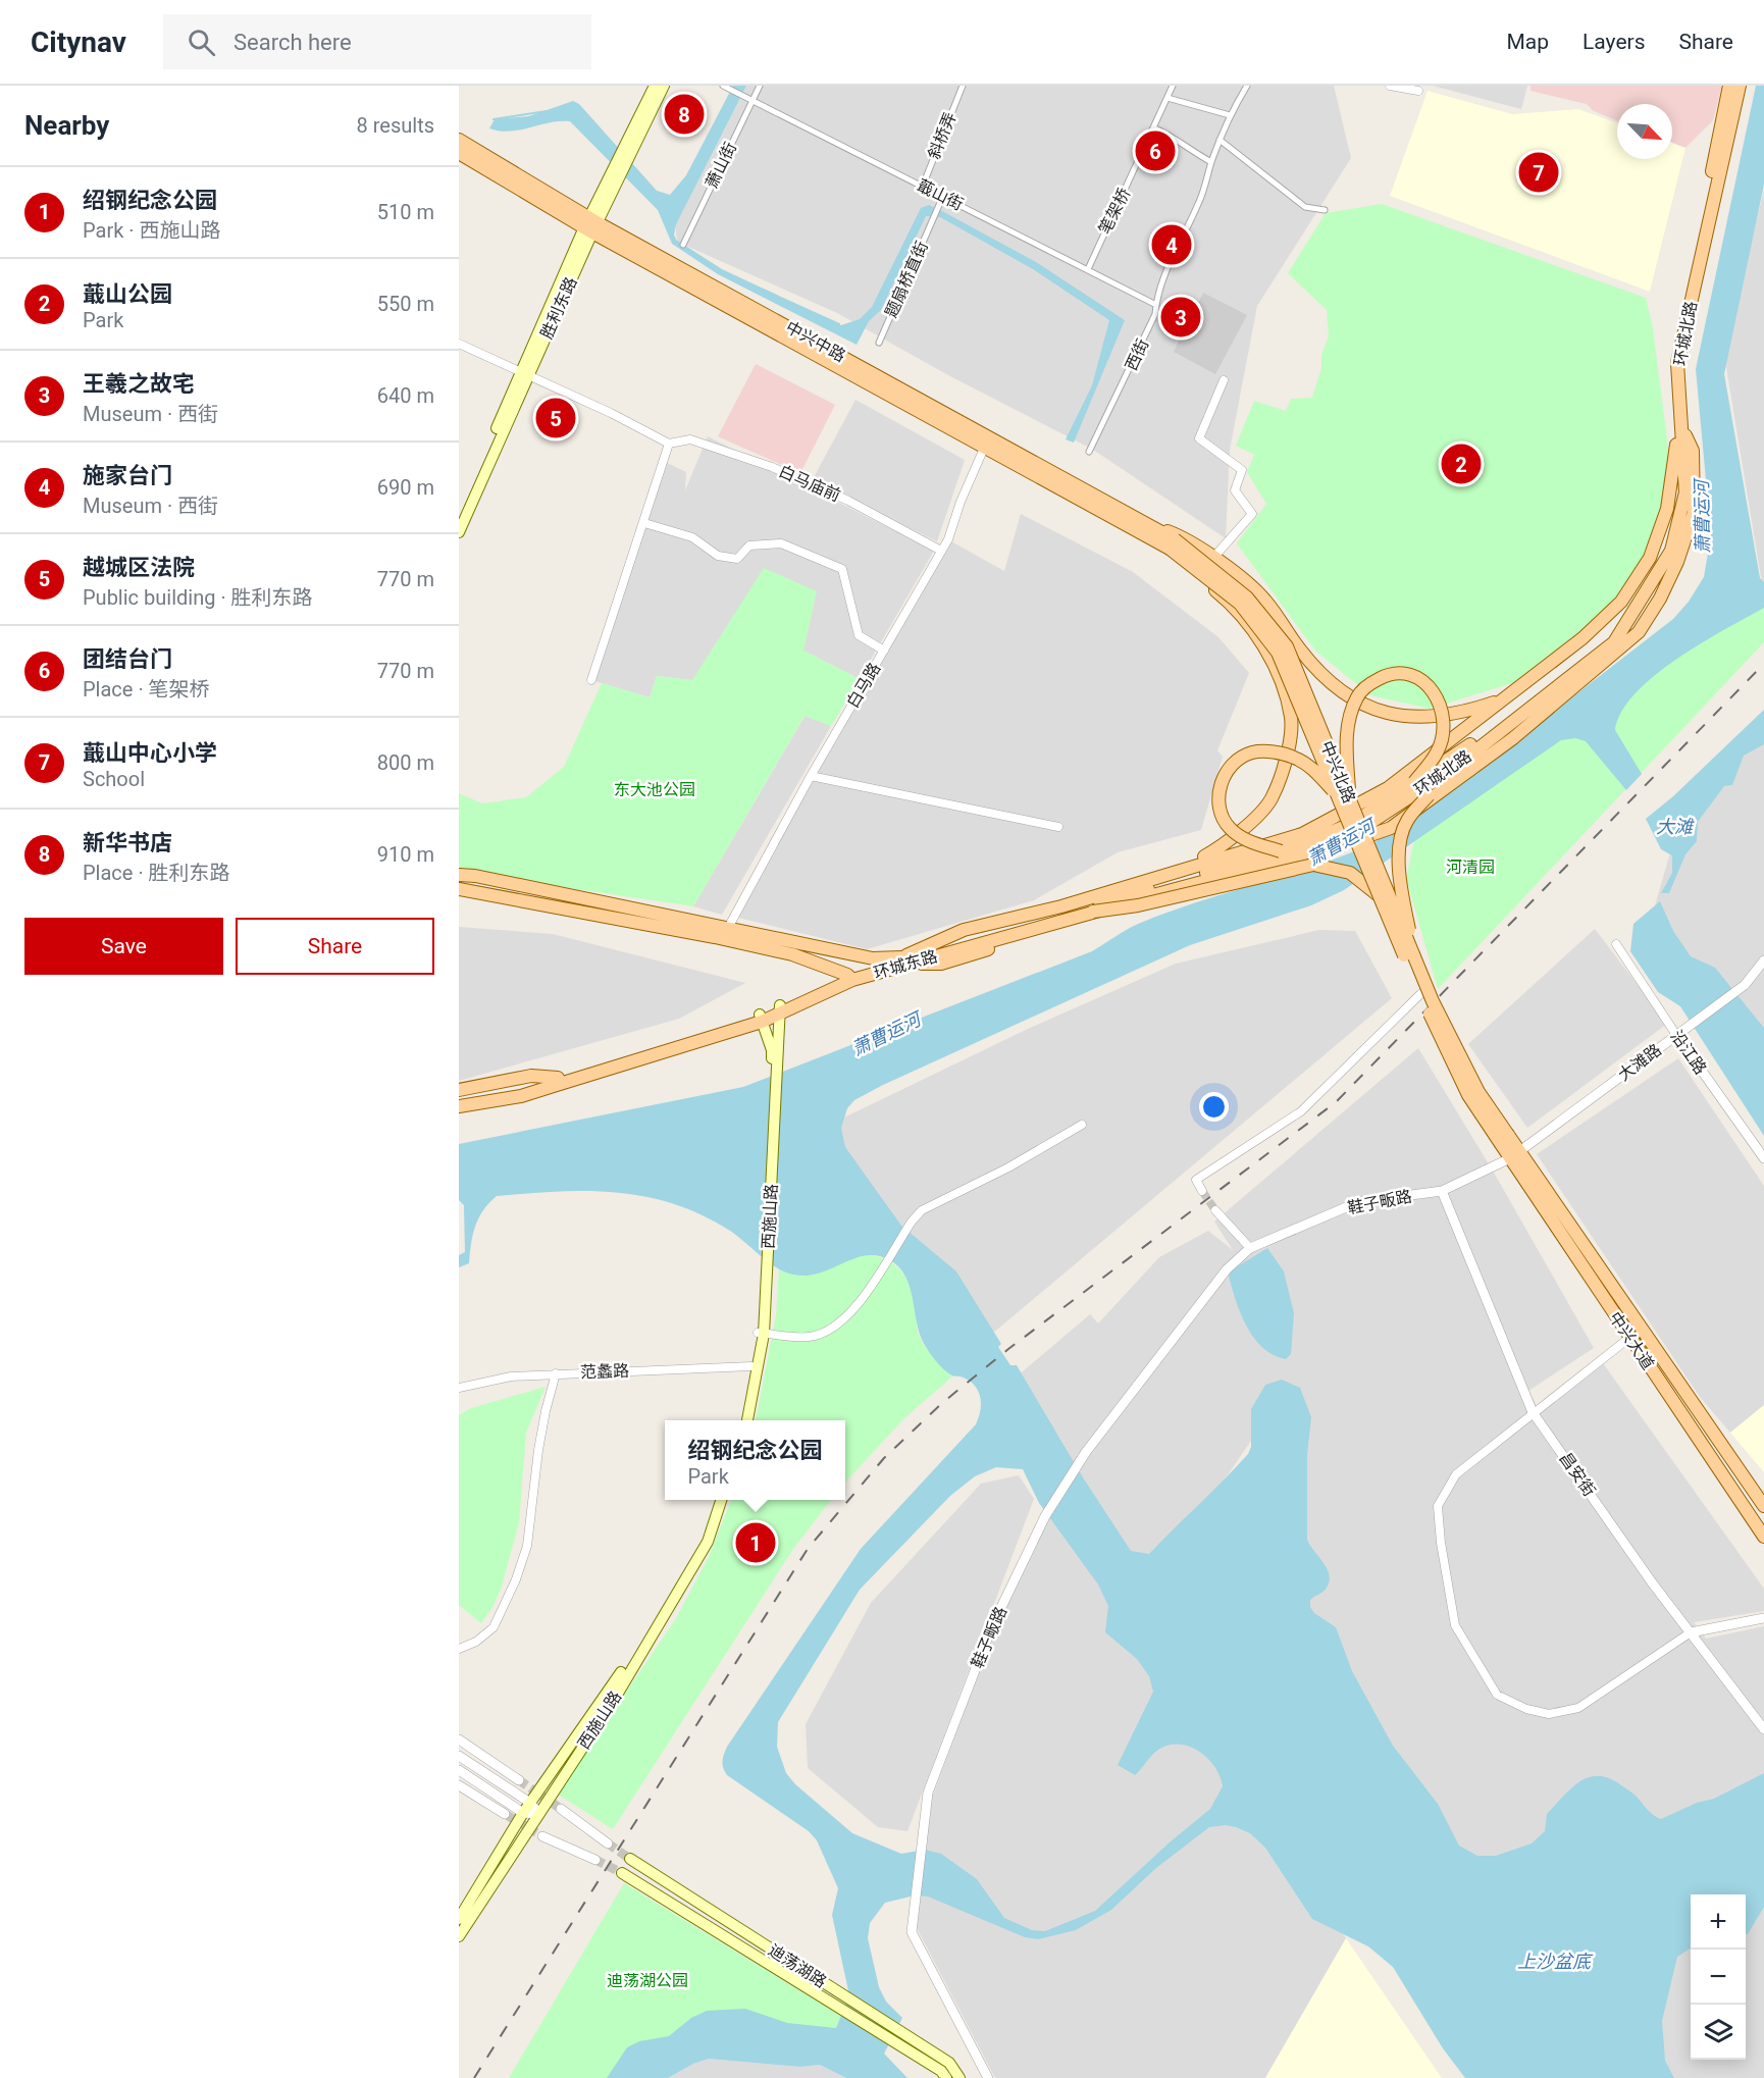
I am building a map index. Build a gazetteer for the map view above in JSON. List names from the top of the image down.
{
  "streets": {
    "main road": [
      "胜利东路",
      "环城北路",
      "中兴中路",
      "中兴北路",
      "环城东路",
      "西施山路",
      "中兴大道",
      "迪荡湖路"
    ],
    "street": [
      "斜桥弄",
      "萧山街",
      "蕺山街",
      "笔架桥",
      "题扇桥直街",
      "西街",
      "白马庙前",
      "白马路",
      "沿江路",
      "大滩路",
      "鞋子畈路",
      "范蠡路",
      "昌安街"
    ]
  },
  "crossings": [
    ["斜桥弄", "蕺山街"],
    ["萧山街", "蕺山街"],
    ["蕺山街", "笔架桥"],
    ["蕺山街", "题扇桥直街"],
    ["蕺山街", "西街"],
    ["胜利东路", "中兴中路"],
    ["环城北路", "环城东路"],
    ["中兴中路", "白马路"],
    ["中兴中路", "中兴北路"],
    ["白马庙前", "白马路"],
    ["中兴北路", "中兴大道"],
    ["环城东路", "西施山路"],
    ["沿江路", "大滩路"],
    ["大滩路", "鞋子畈路"],
    ["大滩路", "中兴大道"],
    ["鞋子畈路", "中兴大道"],
    ["鞋子畈路", "昌安街"],
    ["西施山路", "范蠡路"]
  ],
  "water": ["萧曹运河", "大滩", "上沙盆底"],
  "parks": ["东大池公园", "河清园", "迪荡湖公园"],
  "north": "bottom right",
  "page": {
    "header": "Citynav",
    "search": "Search here",
    "nav": ["Map", "Layers", "Share"],
    "heading": ["Nearby", "8 results"],
    "pins": [
      "8",
      "6",
      "7",
      "4",
      "3",
      "5",
      "2",
      "1"
    ],
    "list": [
      {
        "mark": "1",
        "name": "绍钢纪念公园",
        "note": "Park · 西施山路",
        "value": "510 m"
      },
      {
        "mark": "2",
        "name": "蕺山公园",
        "note": "Park",
        "value": "550 m"
      },
      {
        "mark": "3",
        "name": "王羲之故宅",
        "note": "Museum · 西街",
        "value": "640 m"
      },
      {
        "mark": "4",
        "name": "施家台门",
        "note": "Museum · 西街",
        "value": "690 m"
      },
      {
        "mark": "5",
        "name": "越城区法院",
        "note": "Public building · 胜利东路",
        "value": "770 m"
      },
      {
        "mark": "6",
        "name": "团结台门",
        "note": "Place · 笔架桥",
        "value": "770 m"
      },
      {
        "mark": "7",
        "name": "蕺山中心小学",
        "note": "School",
        "value": "800 m"
      },
      {
        "mark": "8",
        "name": "新华书店",
        "note": "Place · 胜利东路",
        "value": "910 m"
      }
    ],
    "buttons": ["Save", "Share"],
    "popup": ["绍钢纪念公园", "Park"],
    "map_buttons": ["+", "−"]
  }
}
